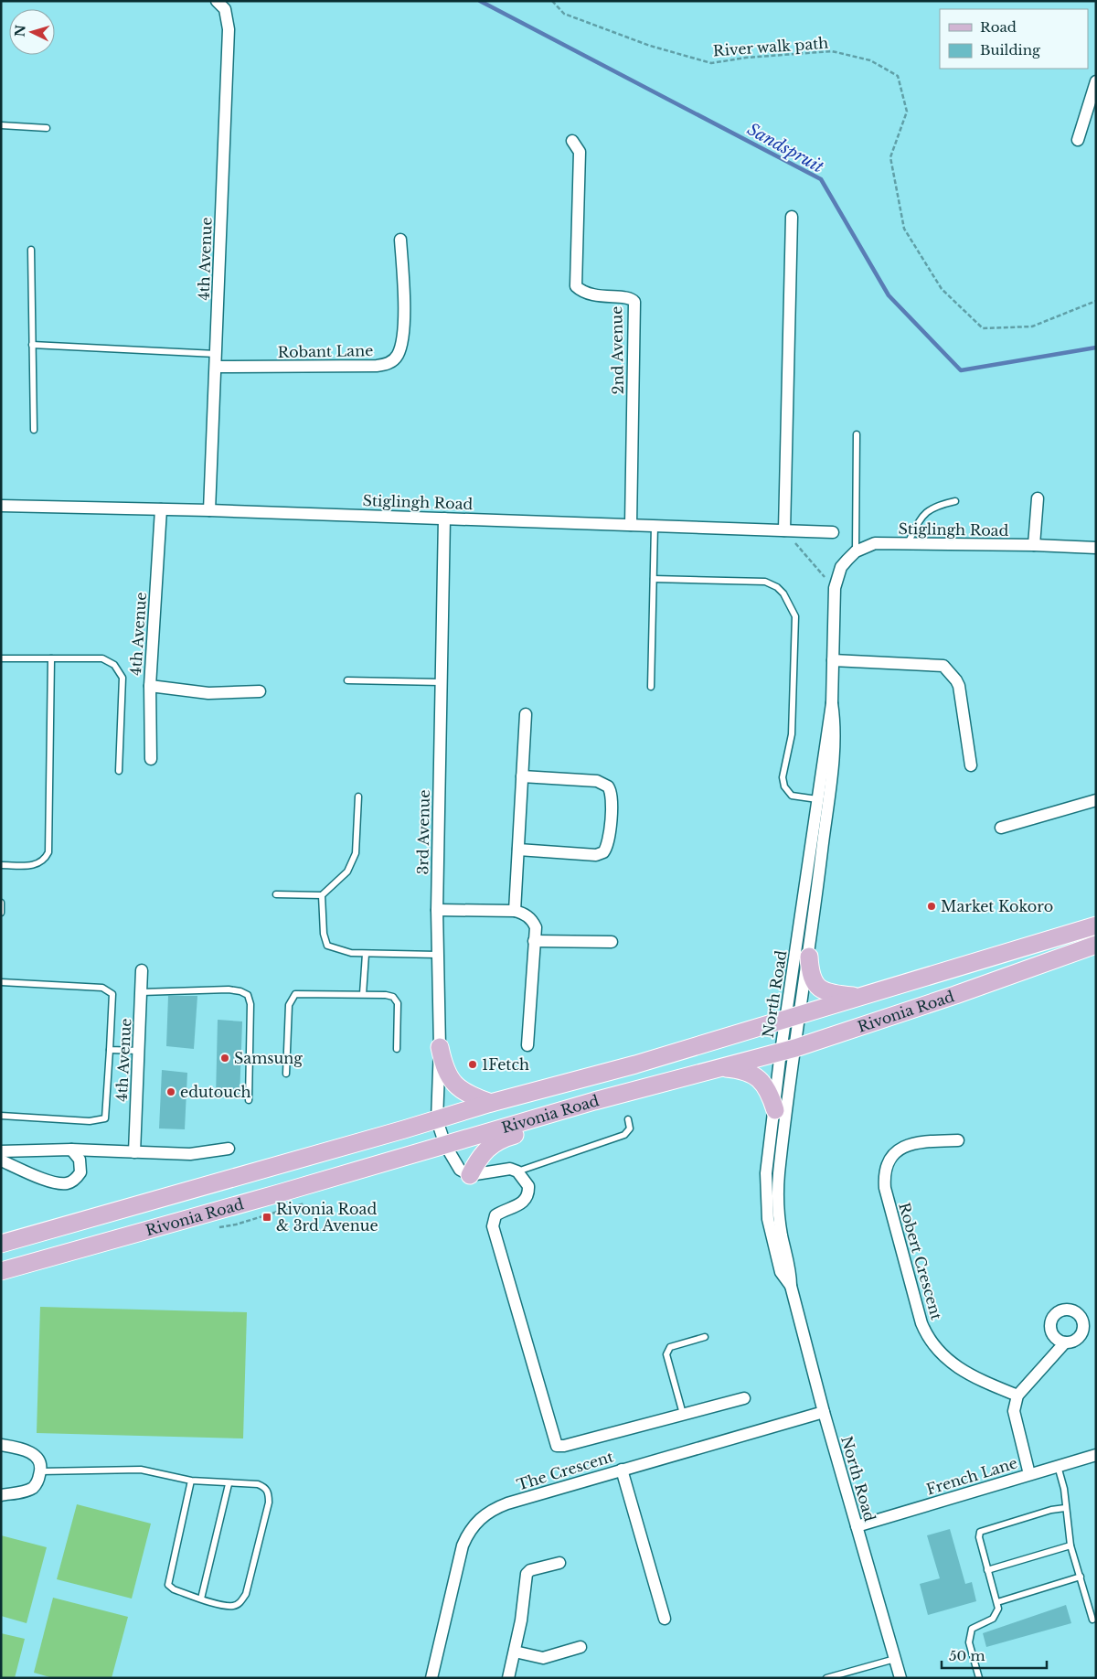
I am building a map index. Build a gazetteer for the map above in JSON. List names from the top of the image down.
{
  "streets": {
    "main road": ["Rivonia Road"],
    "street": [
      "4th Avenue",
      "2nd Avenue",
      "Robant Lane",
      "Stiglingh Road",
      "3rd Avenue",
      "North Road",
      "Robert Crescent",
      "The Crescent",
      "French Lane"
    ],
    "path": ["River walk path"]
  },
  "crossings": [
    ["4th Avenue", "Robant Lane"],
    ["4th Avenue", "Stiglingh Road"],
    ["2nd Avenue", "Stiglingh Road"],
    ["Stiglingh Road", "3rd Avenue"],
    ["Stiglingh Road", "North Road"],
    ["3rd Avenue", "Rivonia Road"],
    ["North Road", "Rivonia Road"],
    ["North Road", "The Crescent"],
    ["North Road", "French Lane"]
  ],
  "water": ["Sandspruit"],
  "places": {
    "other": [
      "Market Kokoro",
      "Samsung",
      "1Fetch",
      "edutouch"
    ],
    "transit": ["Rivonia Road & 3rd Avenue"]
  },
  "legend": ["Road", "Building"],
  "scale_bar": "50 m",
  "north": "left"
}
